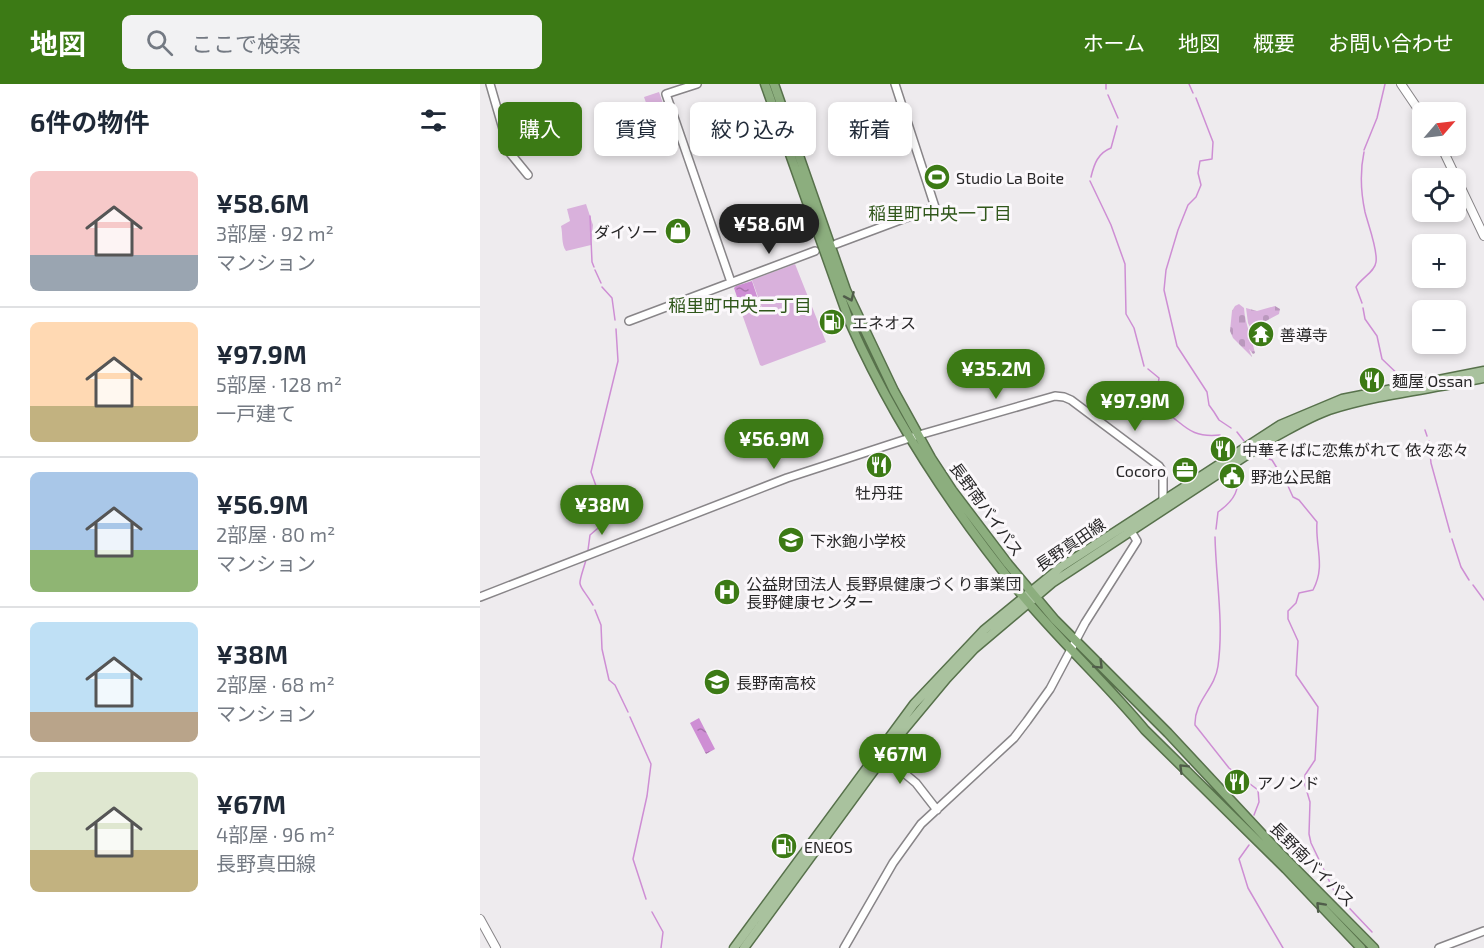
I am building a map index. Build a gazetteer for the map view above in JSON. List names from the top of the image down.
{
  "streets": {
    "highway": ["長野南バイパス"],
    "main road": ["長野真田線"]
  },
  "crossings": [
    ["長野南バイパス", "長野真田線"]
  ],
  "districts": ["稲里町中央一丁目", "稲里町中央二丁目"],
  "places": {
    "sports": ["Studio La Boite"],
    "shop": ["ダイソー"],
    "fuel station": ["エネオス", "ENEOS"],
    "temple": ["善導寺"],
    "restaurant": [
      "麺屋 Ossan",
      "中華そばに恋焦がれて 依々恋々",
      "牡丹荘",
      "アノンド"
    ],
    "office": ["Cocoro"],
    "public building": ["野池公民館"],
    "school or university": ["下氷鉋小学校", "長野南高校"],
    "hospital": ["公益財団法人 長野県健康づくり事業団 長野健康センター"]
  },
  "north": "top right",
  "page": {
    "header": "地図",
    "search": "ここで検索",
    "nav": [
      "ホーム",
      "地図",
      "概要",
      "お問い合わせ"
    ],
    "heading": "6件の物件",
    "map_buttons": ["+", "−"],
    "chip": [
      "購入",
      "賃貸",
      "絞り込み",
      "新着"
    ],
    "list": [
      {
        "name": "¥58.6M",
        "note": "3部屋 · 92 m² · マンション"
      },
      {
        "name": "¥97.9M",
        "note": "5部屋 · 128 m² · 一戸建て"
      },
      {
        "name": "¥56.9M",
        "note": "2部屋 · 80 m² · マンション"
      },
      {
        "name": "¥38M",
        "note": "2部屋 · 68 m² · マンション"
      },
      {
        "name": "¥67M",
        "note": "4部屋 · 96 m² · 長野真田線"
      }
    ],
    "price": [
      "¥58.6M",
      "¥35.2M",
      "¥97.9M",
      "¥56.9M",
      "¥38M",
      "¥67M"
    ]
  }
}
